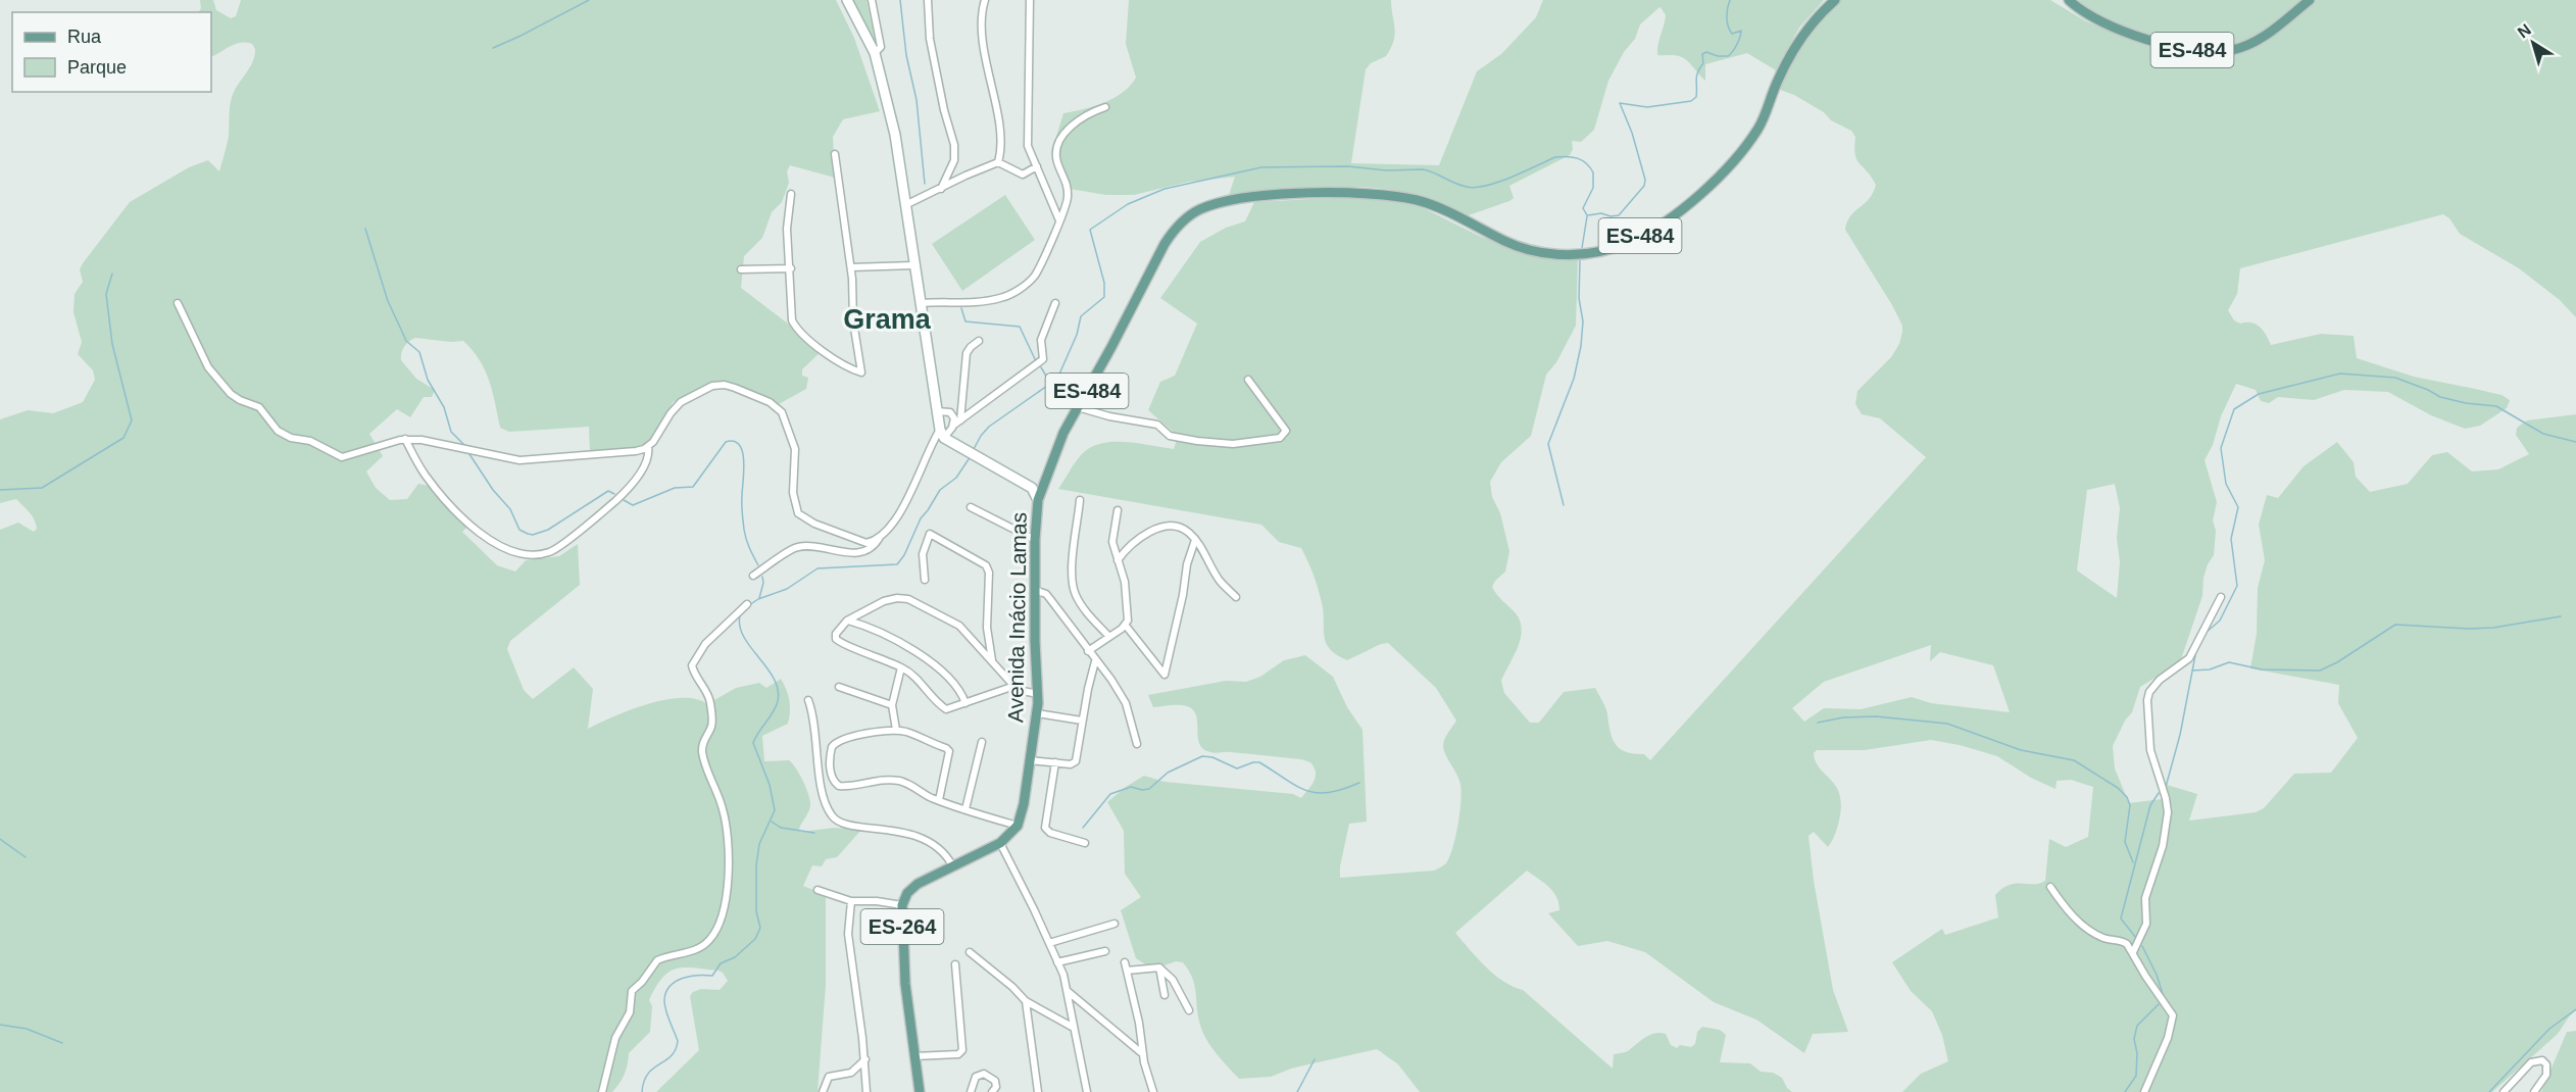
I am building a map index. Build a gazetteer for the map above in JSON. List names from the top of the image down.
{
  "streets": {
    "main road": ["ES-484", "Avenida Inácio Lamas", "ES-264"]
  },
  "crossings": [
    ["Avenida Inácio Lamas", "ES-264"]
  ],
  "districts": ["Grama"],
  "legend": ["Rua", "Parque"],
  "north": "top left"
}
